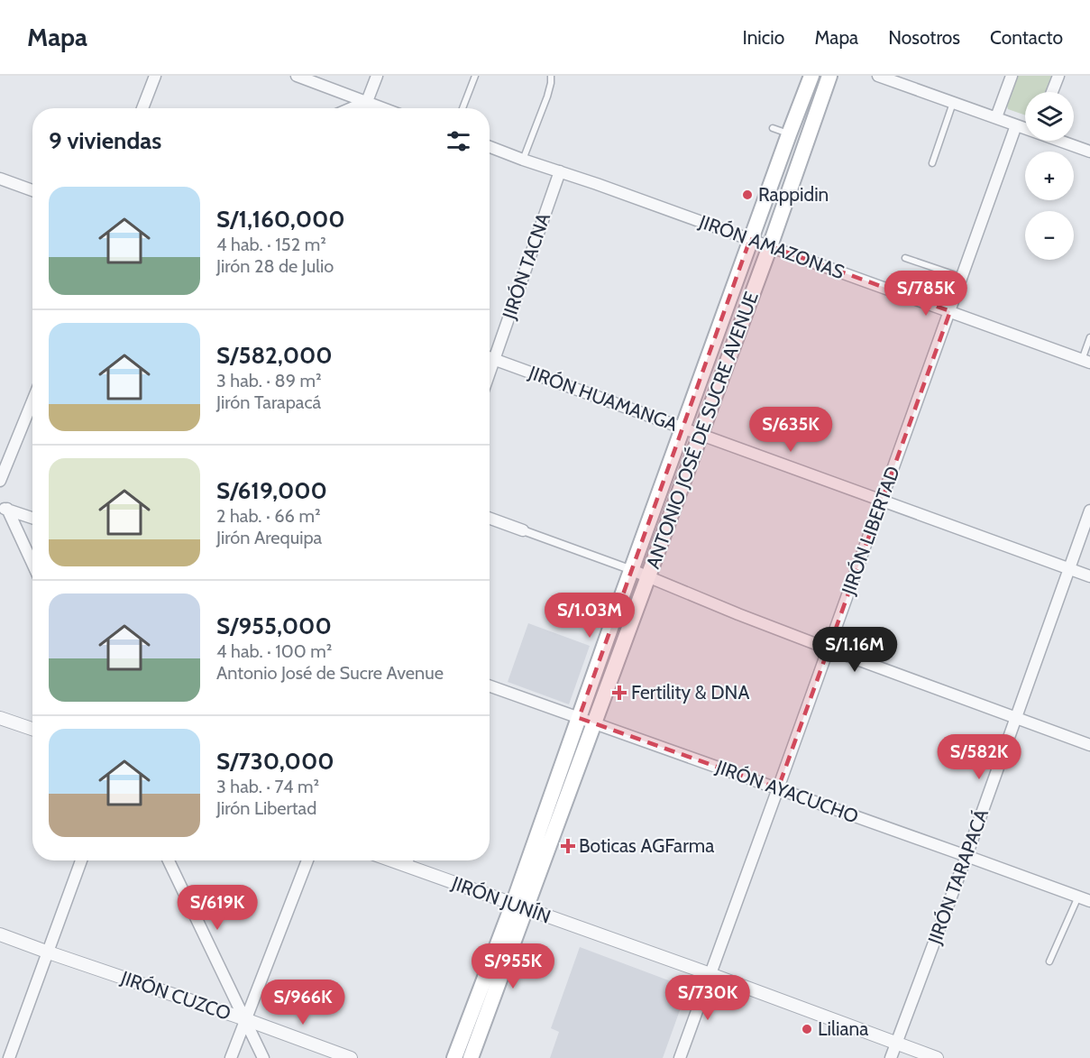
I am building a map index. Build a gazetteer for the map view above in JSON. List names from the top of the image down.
{
  "streets": {
    "main road": ["ANTONIO JOSÉ DE SUCRE AVENUE"],
    "street": [
      "JIRÓN AMAZONAS",
      "JIRÓN TACNA",
      "JIRÓN HUAMANGA",
      "JIRÓN LIBERTAD",
      "JIRÓN AYACUCHO",
      "JIRÓN TARAPACÁ",
      "JIRÓN JUNÍN",
      "JIRÓN CUZCO"
    ]
  },
  "crossings": [
    ["JIRÓN AMAZONAS", "JIRÓN TACNA"],
    ["JIRÓN AMAZONAS", "ANTONIO JOSÉ DE SUCRE AVENUE"],
    ["JIRÓN AMAZONAS", "JIRÓN LIBERTAD"],
    ["JIRÓN TACNA", "JIRÓN HUAMANGA"],
    ["JIRÓN HUAMANGA", "ANTONIO JOSÉ DE SUCRE AVENUE"],
    ["JIRÓN HUAMANGA", "JIRÓN LIBERTAD"],
    ["JIRÓN HUAMANGA", "JIRÓN TARAPACÁ"],
    ["ANTONIO JOSÉ DE SUCRE AVENUE", "JIRÓN AYACUCHO"],
    ["ANTONIO JOSÉ DE SUCRE AVENUE", "JIRÓN JUNÍN"],
    ["JIRÓN LIBERTAD", "JIRÓN AYACUCHO"],
    ["JIRÓN LIBERTAD", "JIRÓN JUNÍN"],
    ["JIRÓN AYACUCHO", "JIRÓN TARAPACÁ"],
    ["JIRÓN TARAPACÁ", "JIRÓN JUNÍN"]
  ],
  "places": {
    "other": ["Rappidin", "Liliana"],
    "health": ["Fertility & DNA", "Boticas AGFarma"]
  },
  "page": {
    "header": "Mapa",
    "nav": [
      "Inicio",
      "Mapa",
      "Nosotros",
      "Contacto"
    ],
    "map_buttons": ["+", "−"],
    "heading": "9 viviendas",
    "list": [
      {
        "name": "S/1,160,000",
        "note": "4 hab. · 152 m² · Jirón 28 de Julio"
      },
      {
        "name": "S/582,000",
        "note": "3 hab. · 89 m² · Jirón Tarapacá"
      },
      {
        "name": "S/619,000",
        "note": "2 hab. · 66 m² · Jirón Arequipa"
      },
      {
        "name": "S/955,000",
        "note": "4 hab. · 100 m² · Antonio José de Sucre Avenue"
      },
      {
        "name": "S/730,000",
        "note": "3 hab. · 74 m² · Jirón Libertad"
      }
    ],
    "price": [
      "S/785K",
      "S/635K",
      "S/1.03M",
      "S/1.16M",
      "S/582K",
      "S/619K",
      "S/955K",
      "S/730K",
      "S/966K"
    ]
  }
}
